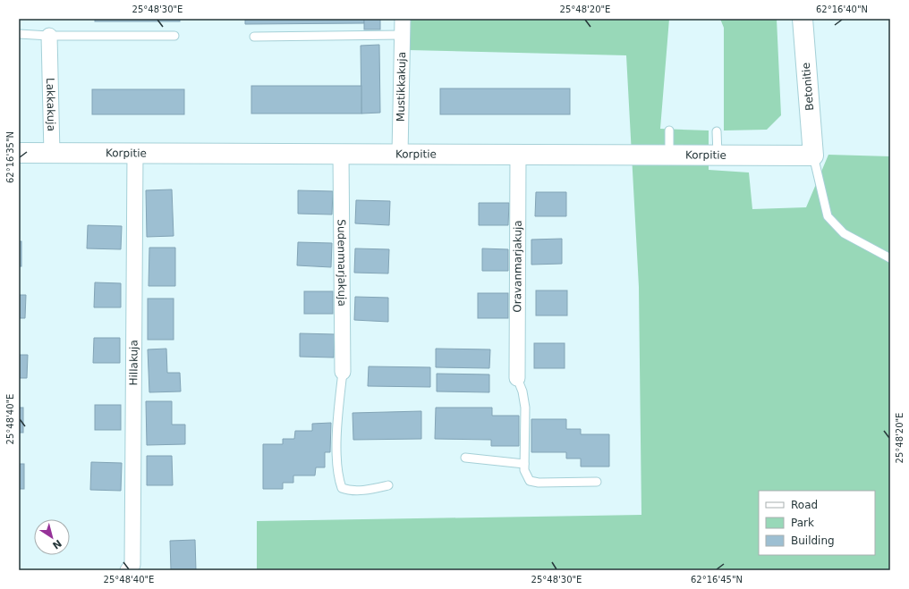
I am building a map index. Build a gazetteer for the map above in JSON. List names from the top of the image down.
{
  "streets": {
    "street": [
      "Mustikkakuja",
      "Betonitie",
      "Lakkakuja",
      "Korpitie",
      "Sudenmarjakuja",
      "Oravanmarjakuja",
      "Hillakuja"
    ]
  },
  "crossings": [
    ["Mustikkakuja", "Korpitie"],
    ["Betonitie", "Korpitie"],
    ["Lakkakuja", "Korpitie"],
    ["Korpitie", "Sudenmarjakuja"],
    ["Korpitie", "Oravanmarjakuja"],
    ["Korpitie", "Hillakuja"]
  ],
  "legend": ["Road", "Park", "Building"],
  "north": "bottom right",
  "coordinates": [
    "25°48'30\"E",
    "25°48'20\"E",
    "62°16'40\"N",
    "62°16'35\"N",
    "25°48'40\"E",
    "62°16'45\"N"
  ]
}
